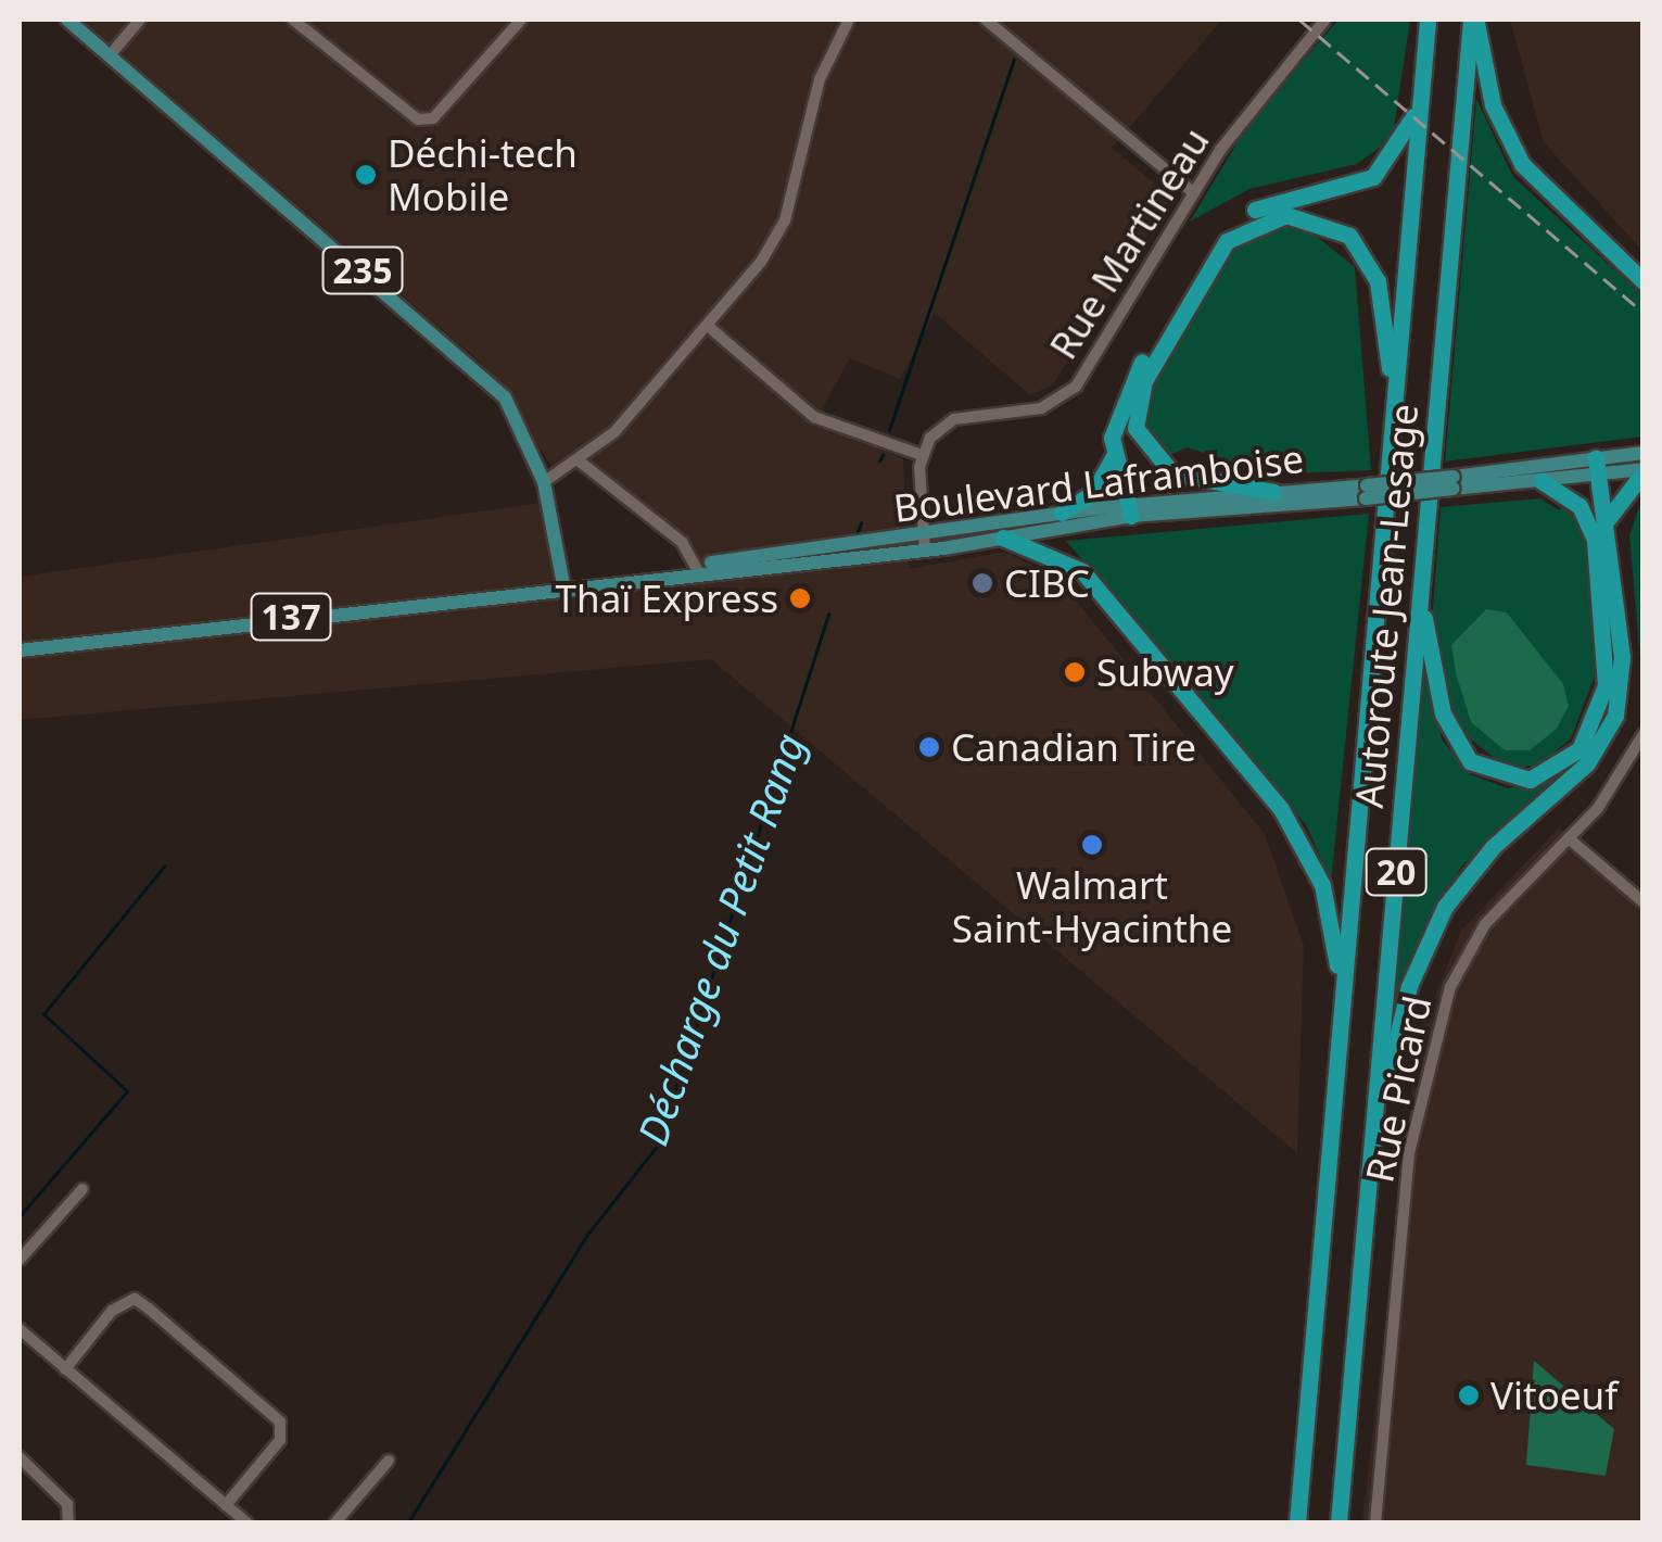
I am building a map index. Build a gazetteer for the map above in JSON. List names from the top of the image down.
{
  "streets": {
    "highway": ["Autoroute Jean-Lesage", "20"],
    "main road": ["235", "Boulevard Laframboise", "137"],
    "street": ["Rue Martineau", "Rue Picard"]
  },
  "crossings": [
    ["235", "Boulevard Laframboise"]
  ],
  "water": ["Décharge du Petit Rang"],
  "places": [
    "Déchi-tech Mobile",
    "CIBC",
    "Thaï Express",
    "Subway",
    "Canadian Tire",
    "Walmart Saint-Hyacinthe",
    "Vitoeuf"
  ]
}
